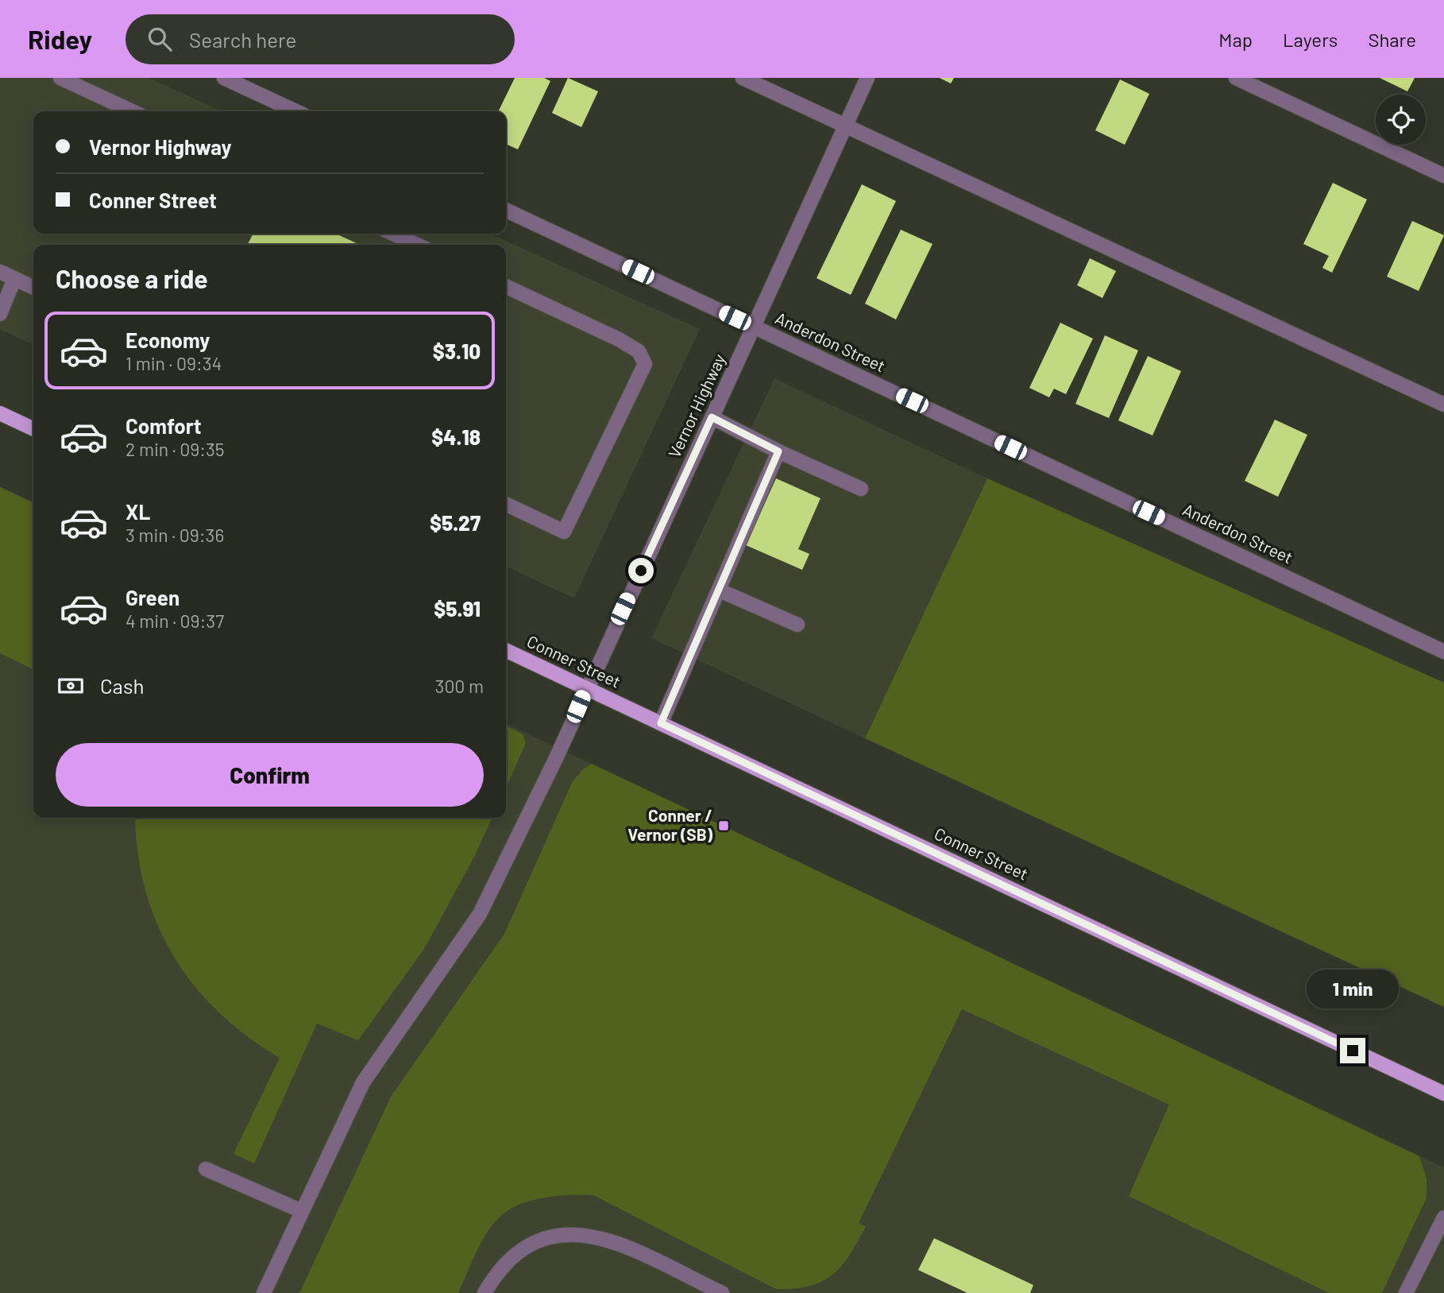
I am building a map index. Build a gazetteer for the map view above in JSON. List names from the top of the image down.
{
  "streets": {
    "main road": ["Conner Street"],
    "street": ["Anderdon Street", "Vernor Highway"]
  },
  "crossings": [
    ["Anderdon Street", "Vernor Highway"],
    ["Vernor Highway", "Conner Street"]
  ],
  "places": {
    "transit": ["Conner / Vernor (SB)"]
  },
  "page": {
    "header": "Ridey",
    "search": "Search here",
    "nav": ["Map", "Layers", "Share"],
    "banner": ["Vernor Highway", "Conner Street"],
    "heading": "Choose a ride",
    "list": [
      {
        "name": "Economy",
        "note": "1 min · 09:34",
        "value": "$3.10"
      },
      {
        "name": "Comfort",
        "note": "2 min · 09:35",
        "value": "$4.18"
      },
      {
        "name": "XL",
        "note": "3 min · 09:36",
        "value": "$5.27"
      },
      {
        "name": "Green",
        "note": "4 min · 09:37",
        "value": "$5.91"
      }
    ],
    "pay": ["Cash", "300 m"],
    "buttons": "Confirm",
    "bubble": "1 min"
  }
}
